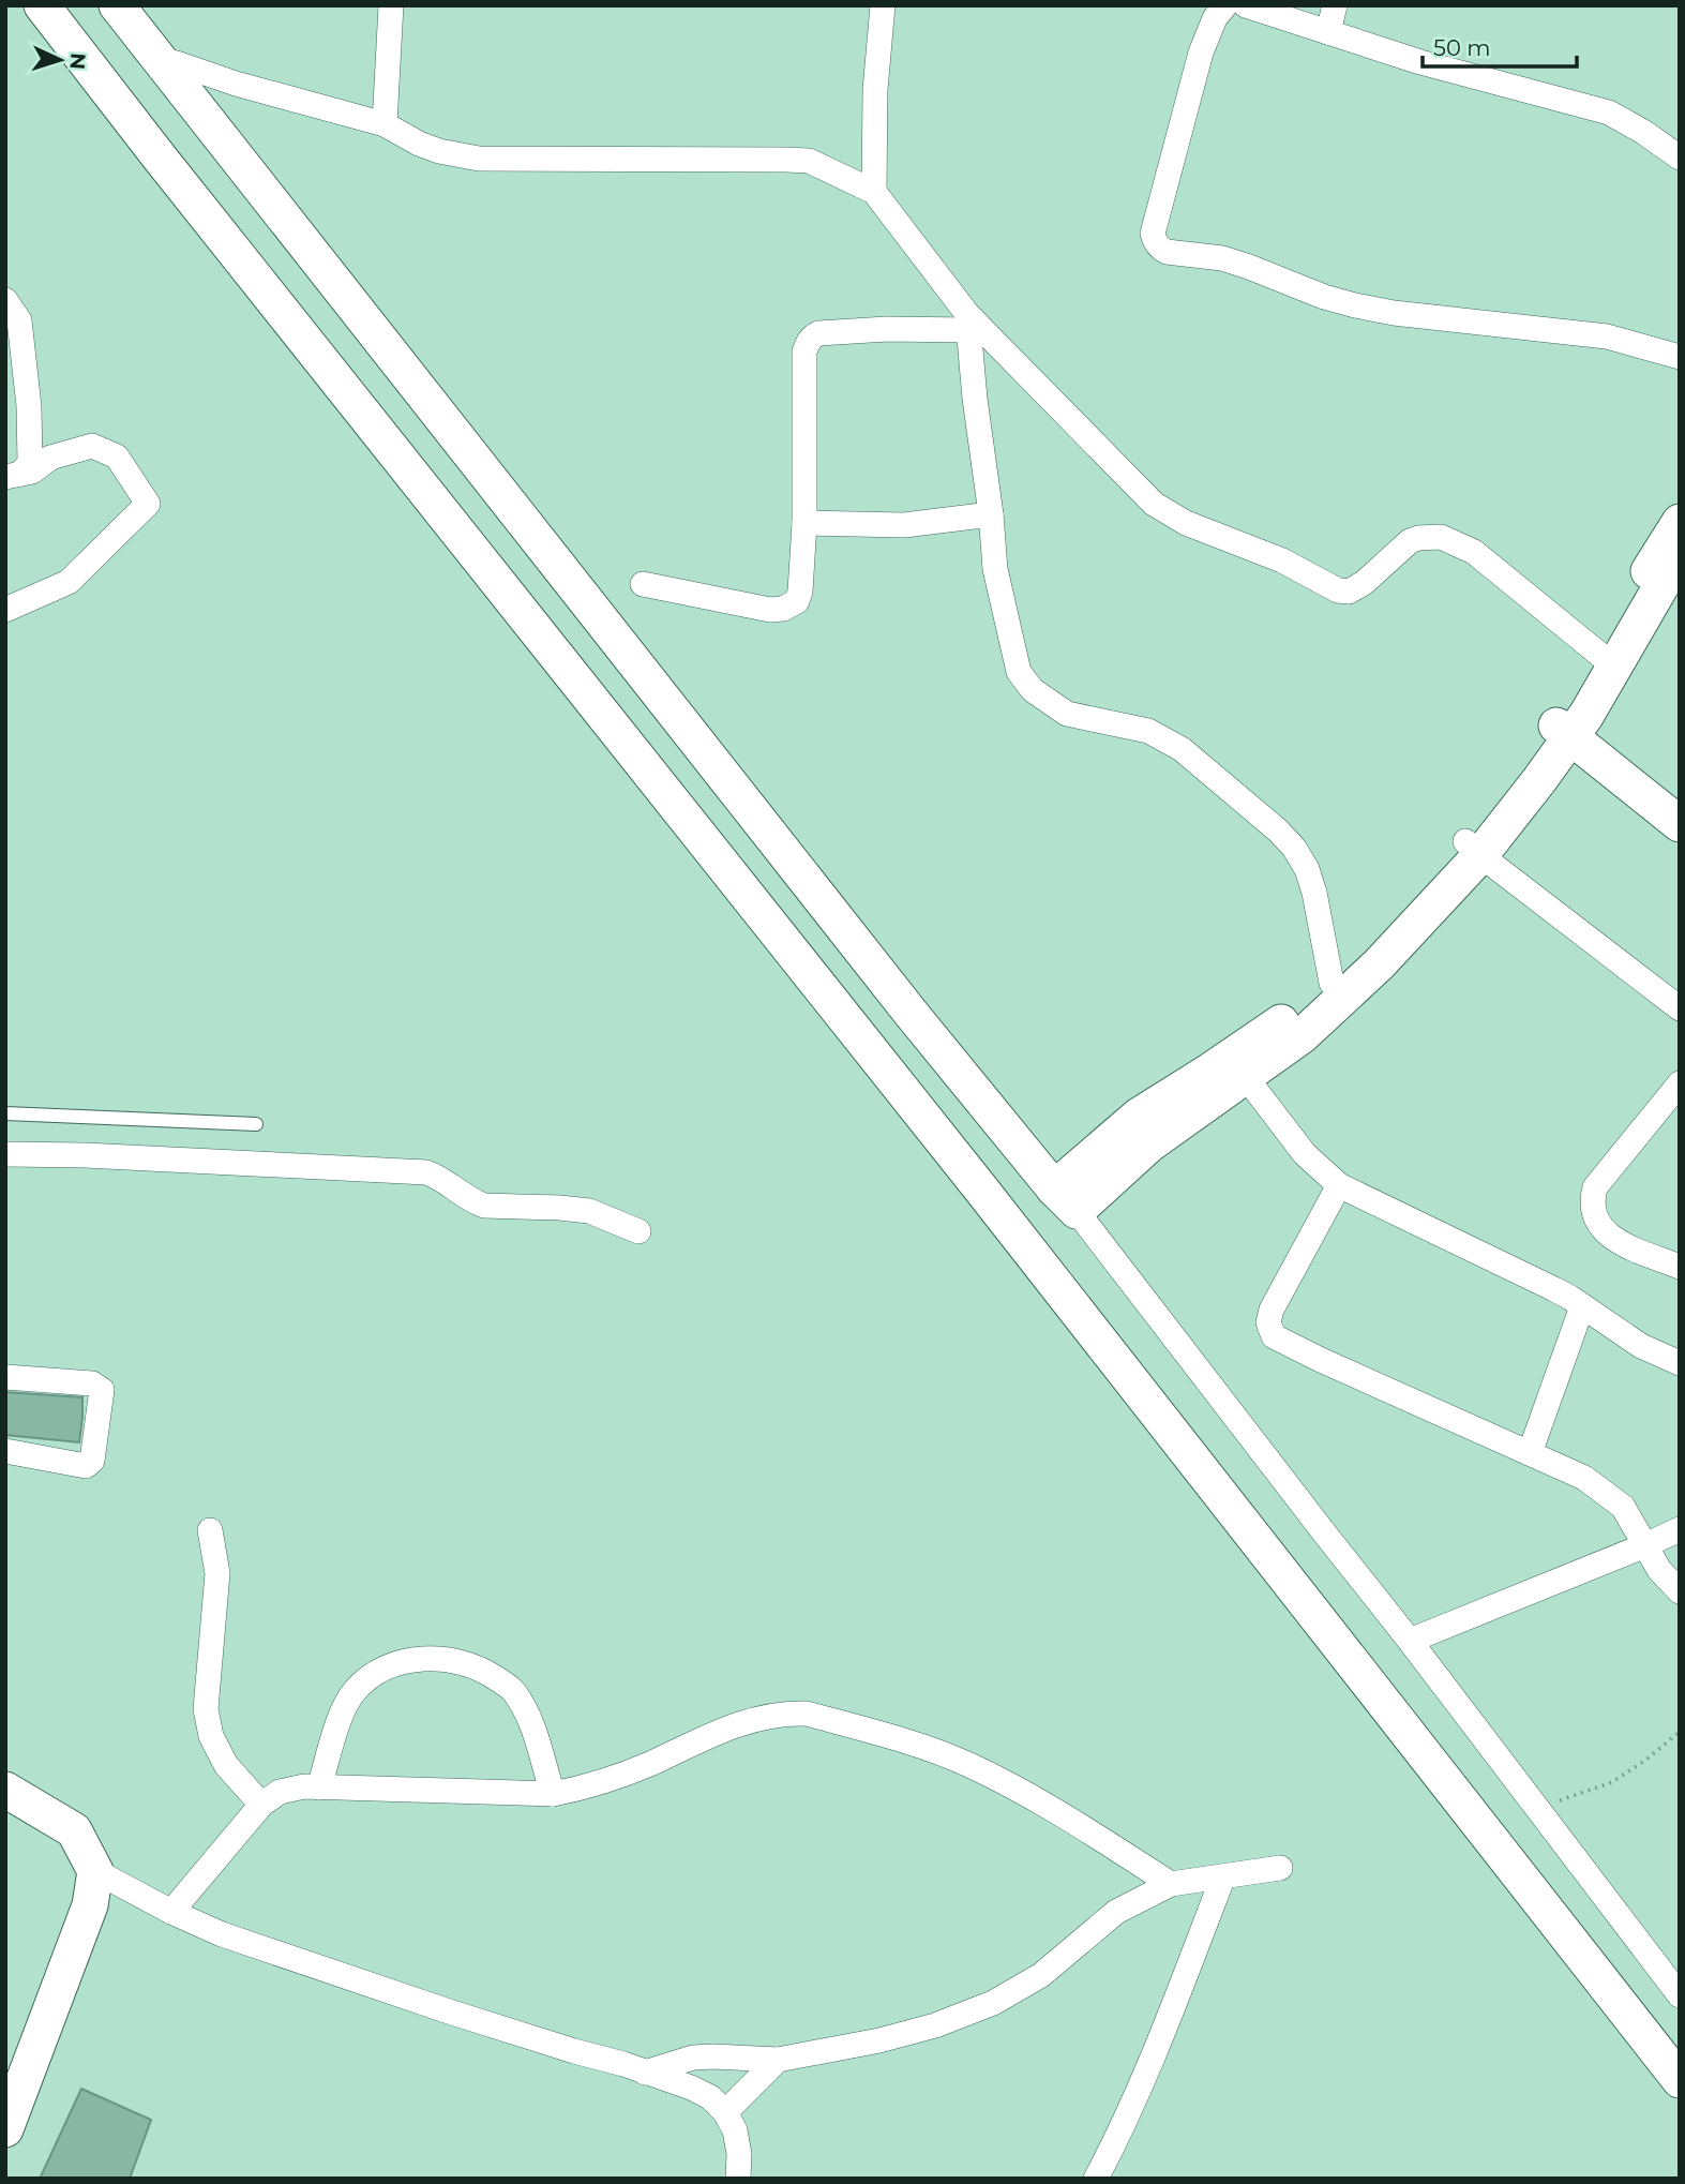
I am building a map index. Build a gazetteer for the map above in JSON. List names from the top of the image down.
{
  "scale_bar": "50 m",
  "north": "right"
}
